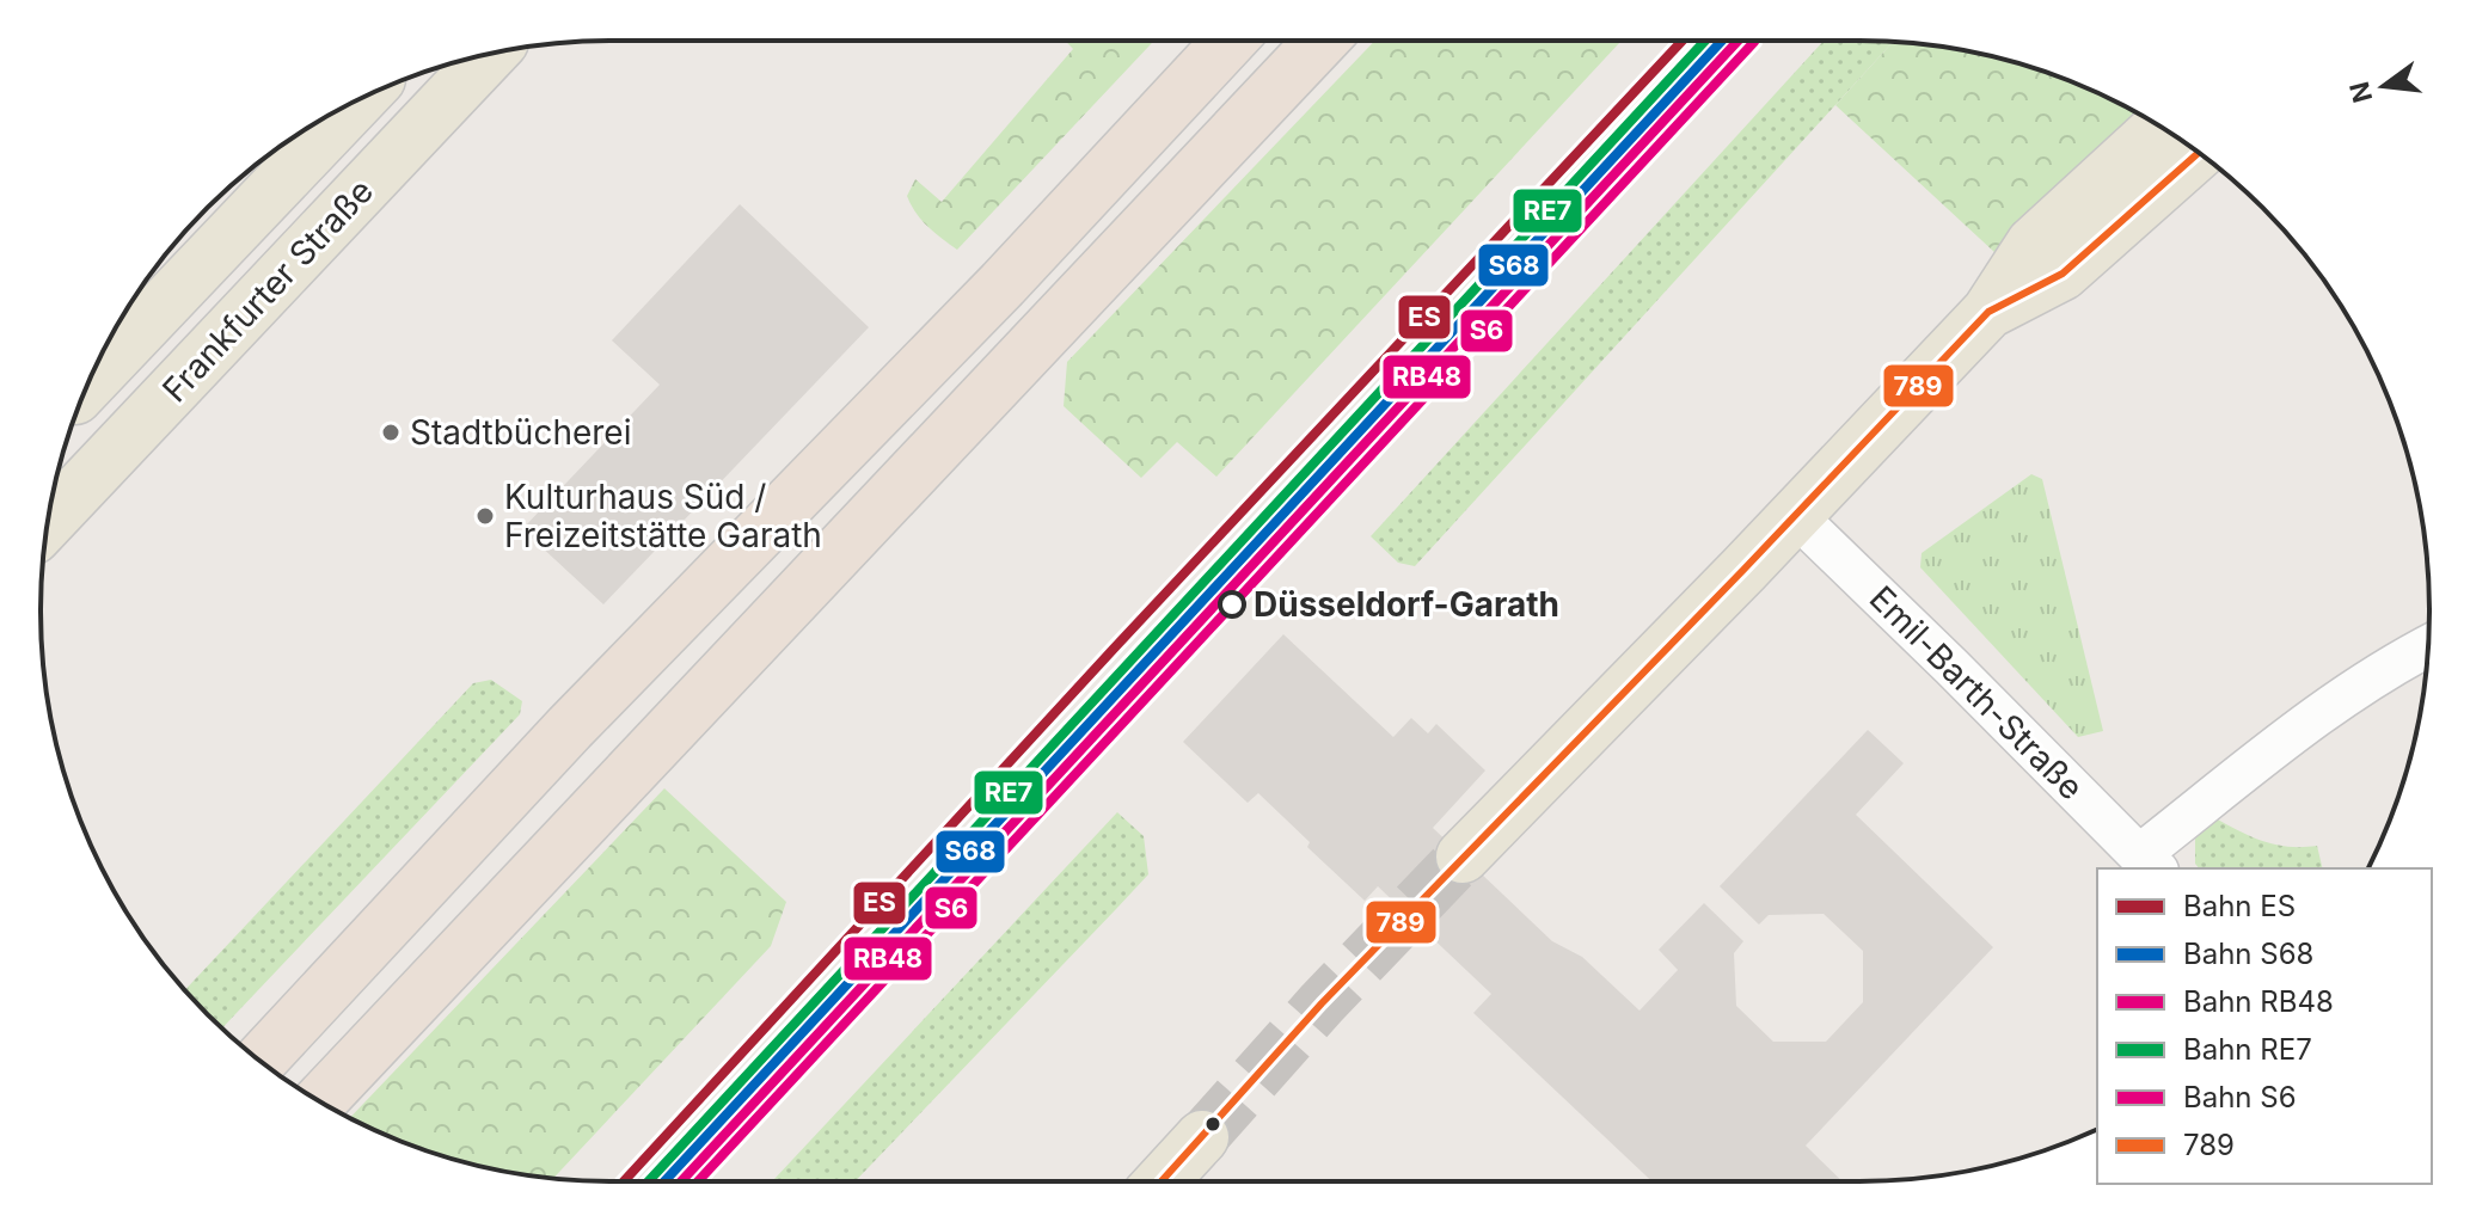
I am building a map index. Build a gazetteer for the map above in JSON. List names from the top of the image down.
{
  "streets": {
    "main road": ["Frankfurter Straße"],
    "street": ["Emil-Barth-Straße"]
  },
  "places": ["Stadtbücherei", "Kulturhaus Süd / Freizeitstätte Garath", "Düsseldorf-Garath"],
  "lines": [
    "rail line ES",
    "rail line S68",
    "rail line RB48",
    "rail line RE7",
    "rail line S6",
    "transit line 789"
  ],
  "legend": [
    "Bahn ES",
    "Bahn S68",
    "Bahn RB48",
    "Bahn RE7",
    "Bahn S6",
    "789"
  ],
  "north": "left"
}
